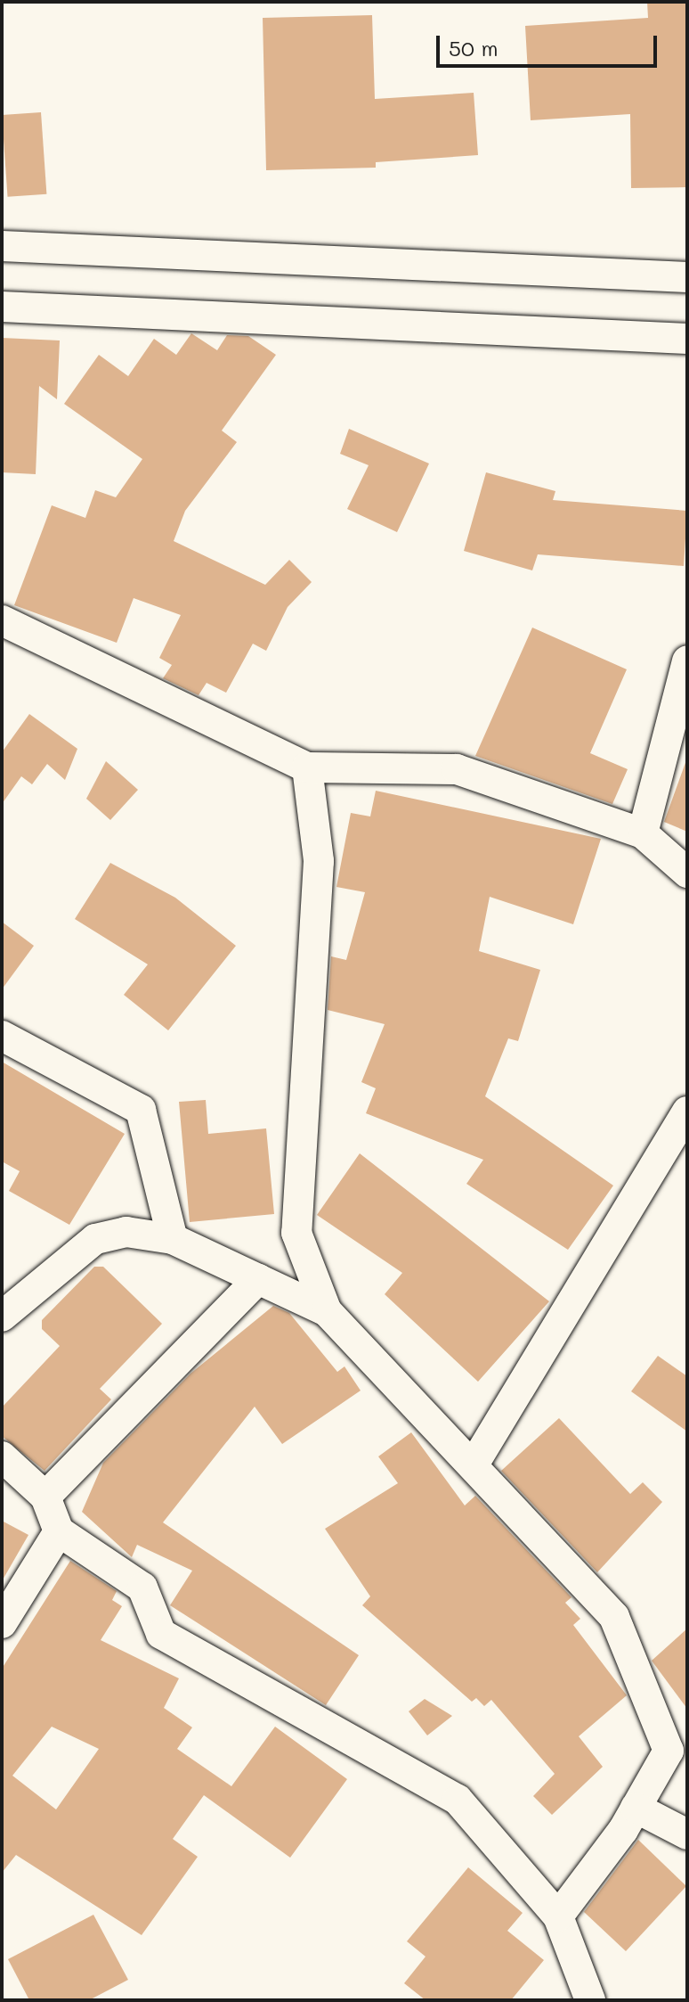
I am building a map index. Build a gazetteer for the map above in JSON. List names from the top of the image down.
{
  "scale_bar": "50 m"
}
